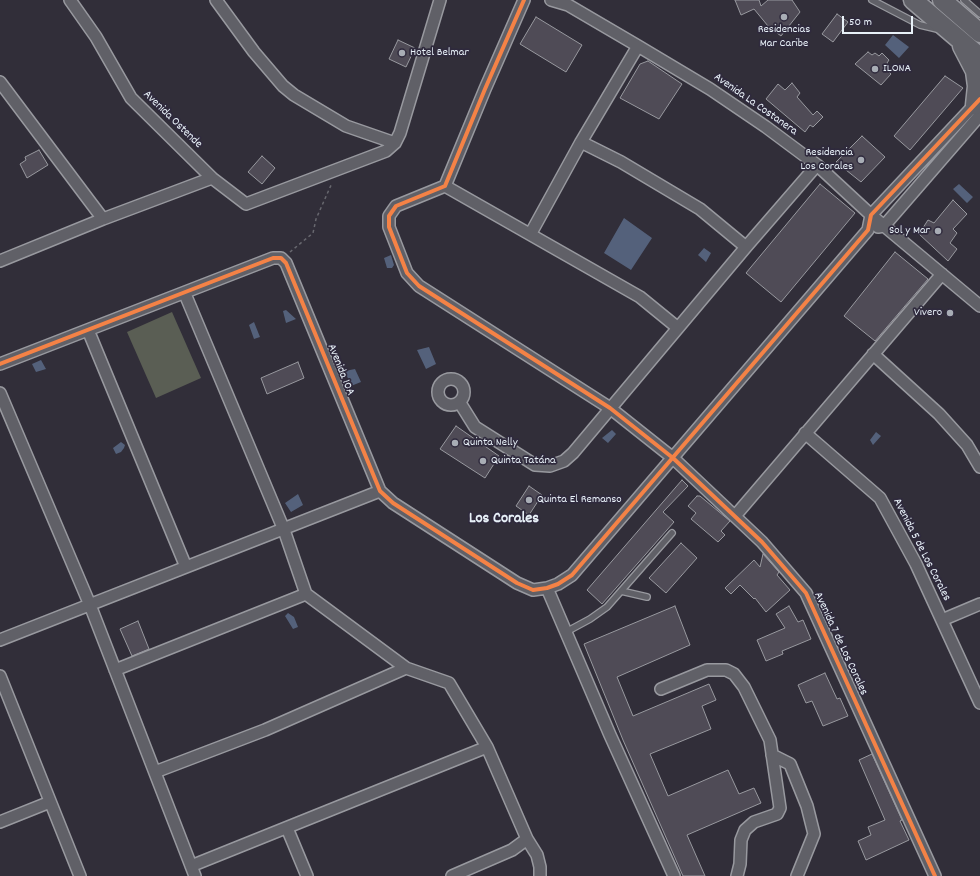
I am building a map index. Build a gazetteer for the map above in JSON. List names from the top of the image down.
{
  "streets": {
    "street": [
      "Avenida La Costanera",
      "Avenida Ostende",
      "Avenida 10A",
      "Avenida 5 de Los Corales",
      "Avenida 7 de Los Corales"
    ]
  },
  "districts": ["Los Corales"],
  "places": [
    "Residencias Mar Caribe",
    "Hotel Belmar",
    "ILONA",
    "Residencia Los Corales",
    "Sol y Mar",
    "Vivero",
    "Quinta Nelly",
    "Quinta Tatána",
    "Quinta El Remanso"
  ],
  "scale_bar": "50 m"
}
